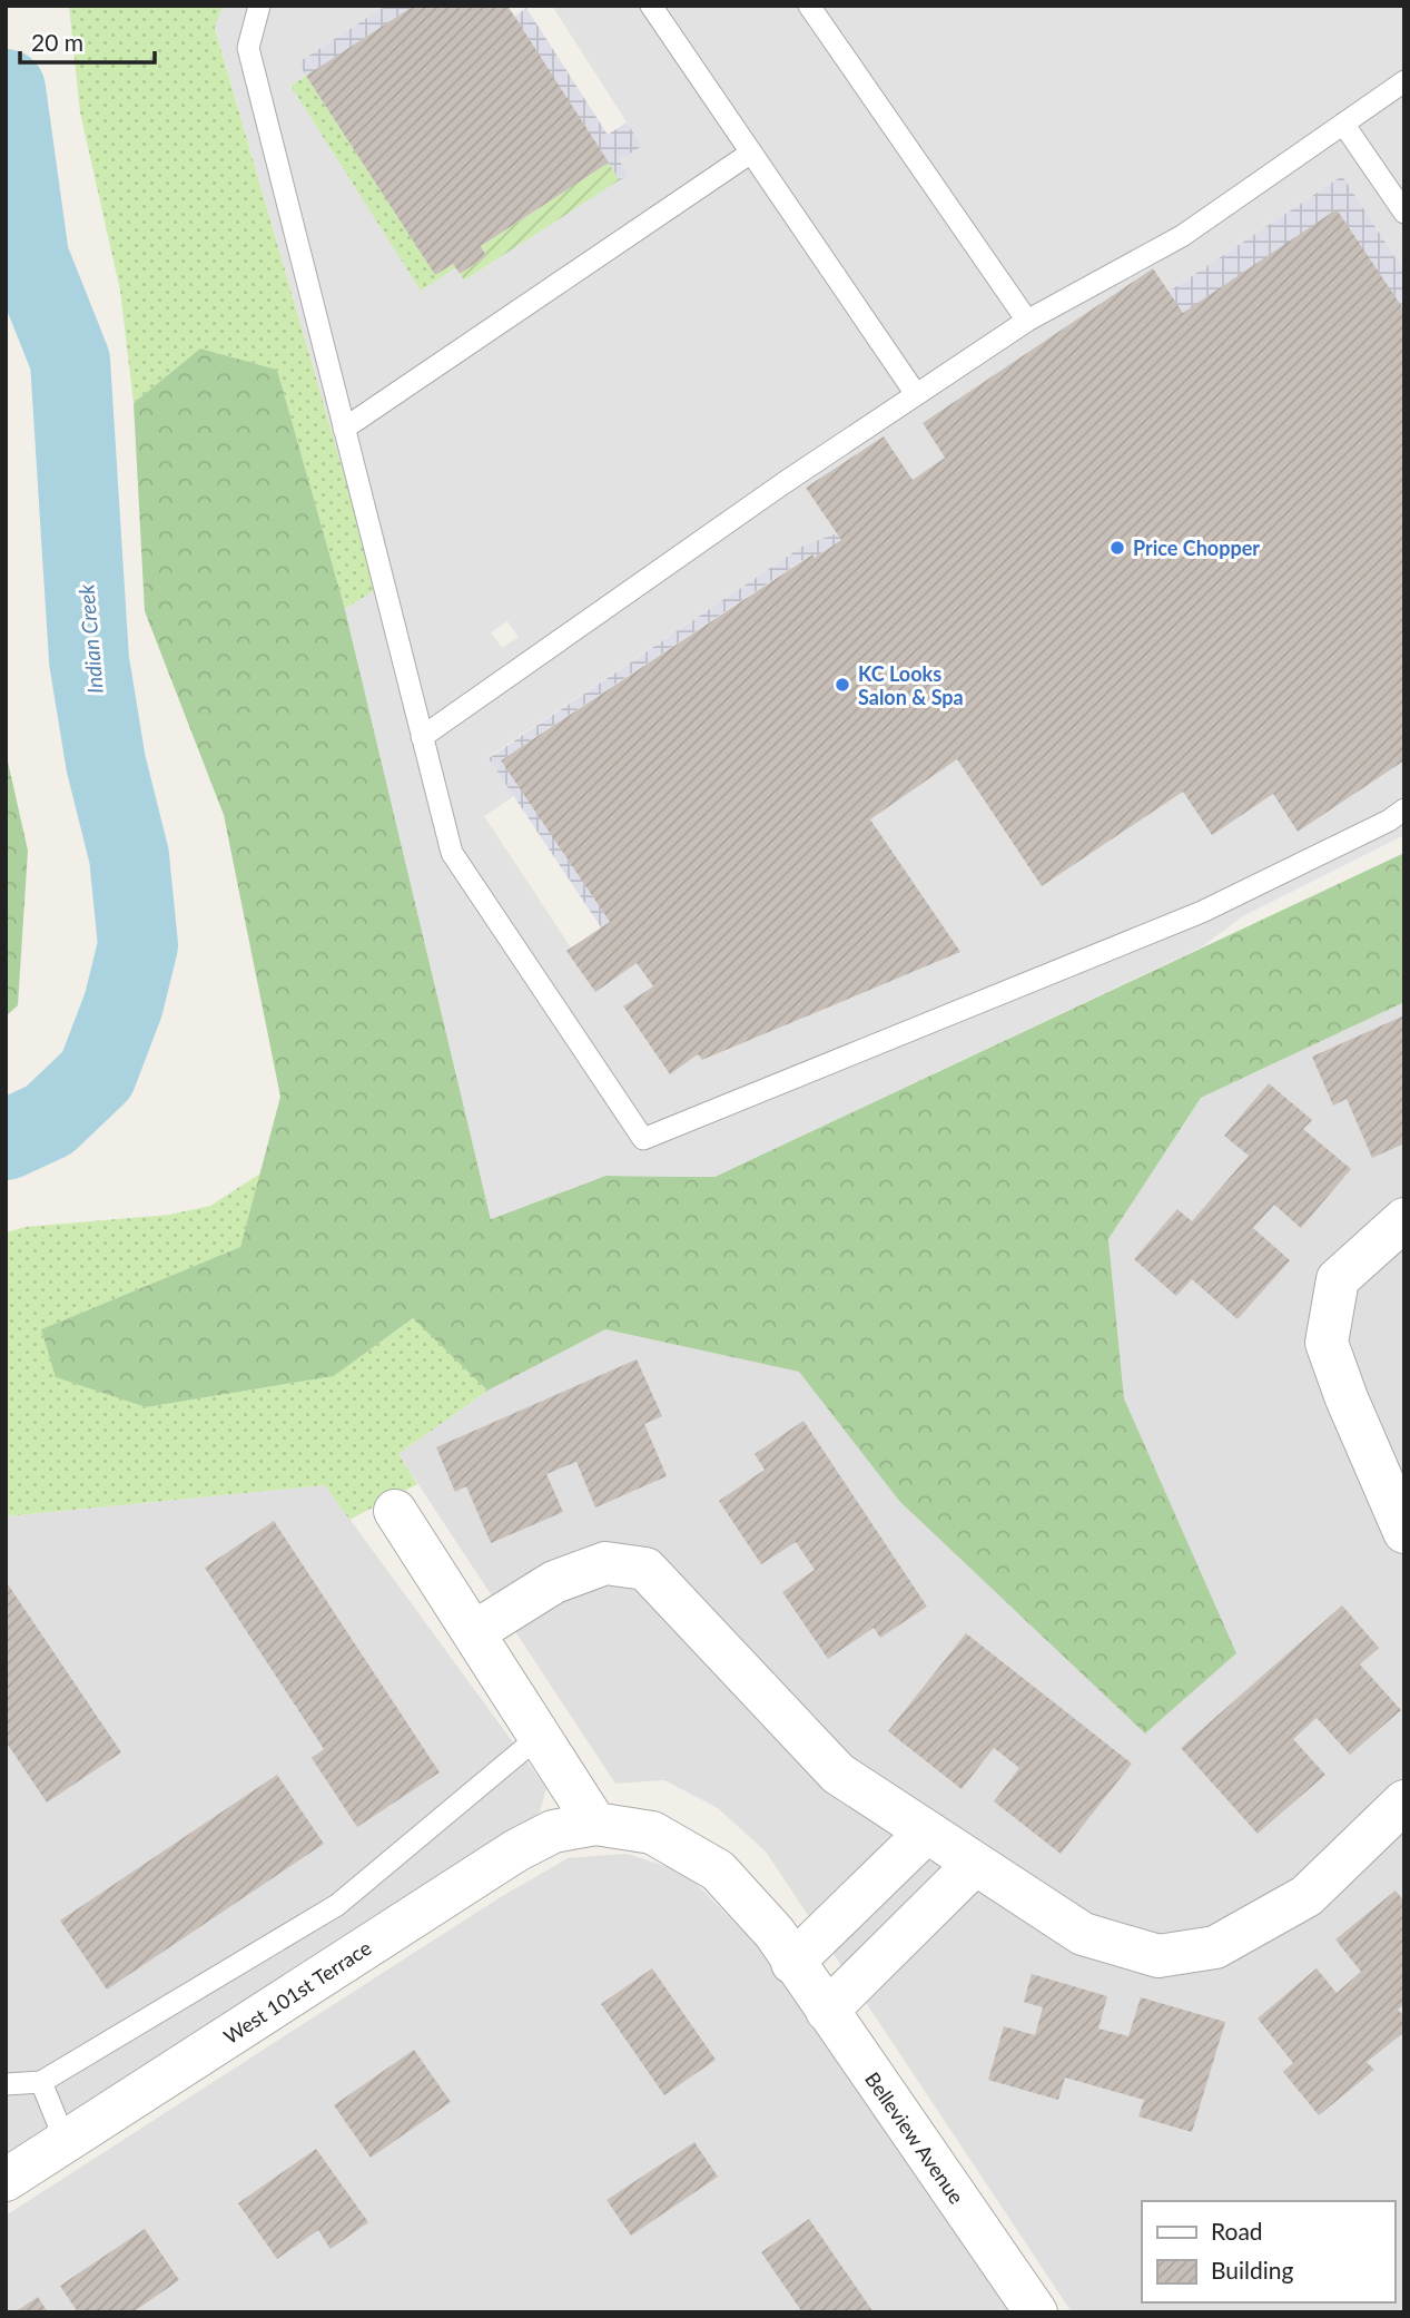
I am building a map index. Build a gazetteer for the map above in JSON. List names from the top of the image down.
{
  "streets": {
    "street": ["West 101st Terrace", "Belleview Avenue"]
  },
  "crossings": [
    ["West 101st Terrace", "Belleview Avenue"]
  ],
  "water": ["Indian Creek"],
  "places": ["Price Chopper", "KC Looks Salon & Spa"],
  "legend": ["Road", "Building"],
  "scale_bar": "20 m"
}
